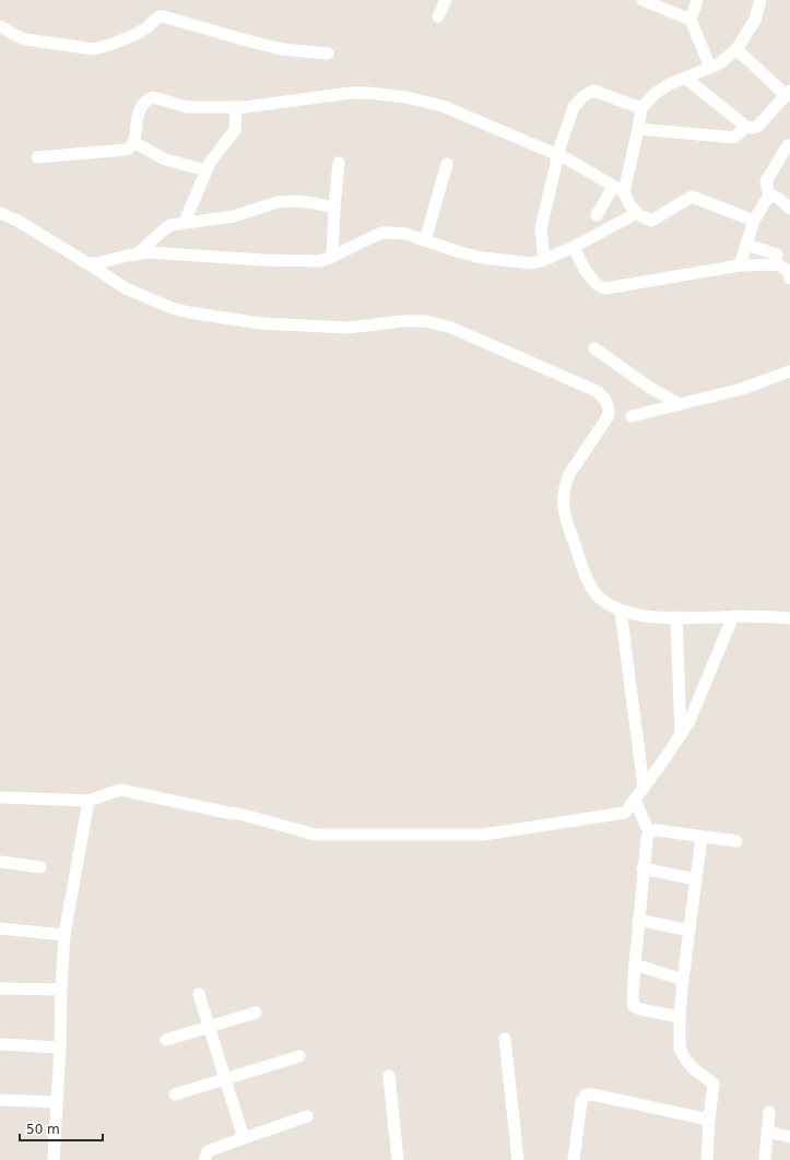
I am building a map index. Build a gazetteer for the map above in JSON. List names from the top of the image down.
{
  "scale_bar": "50 m"
}
